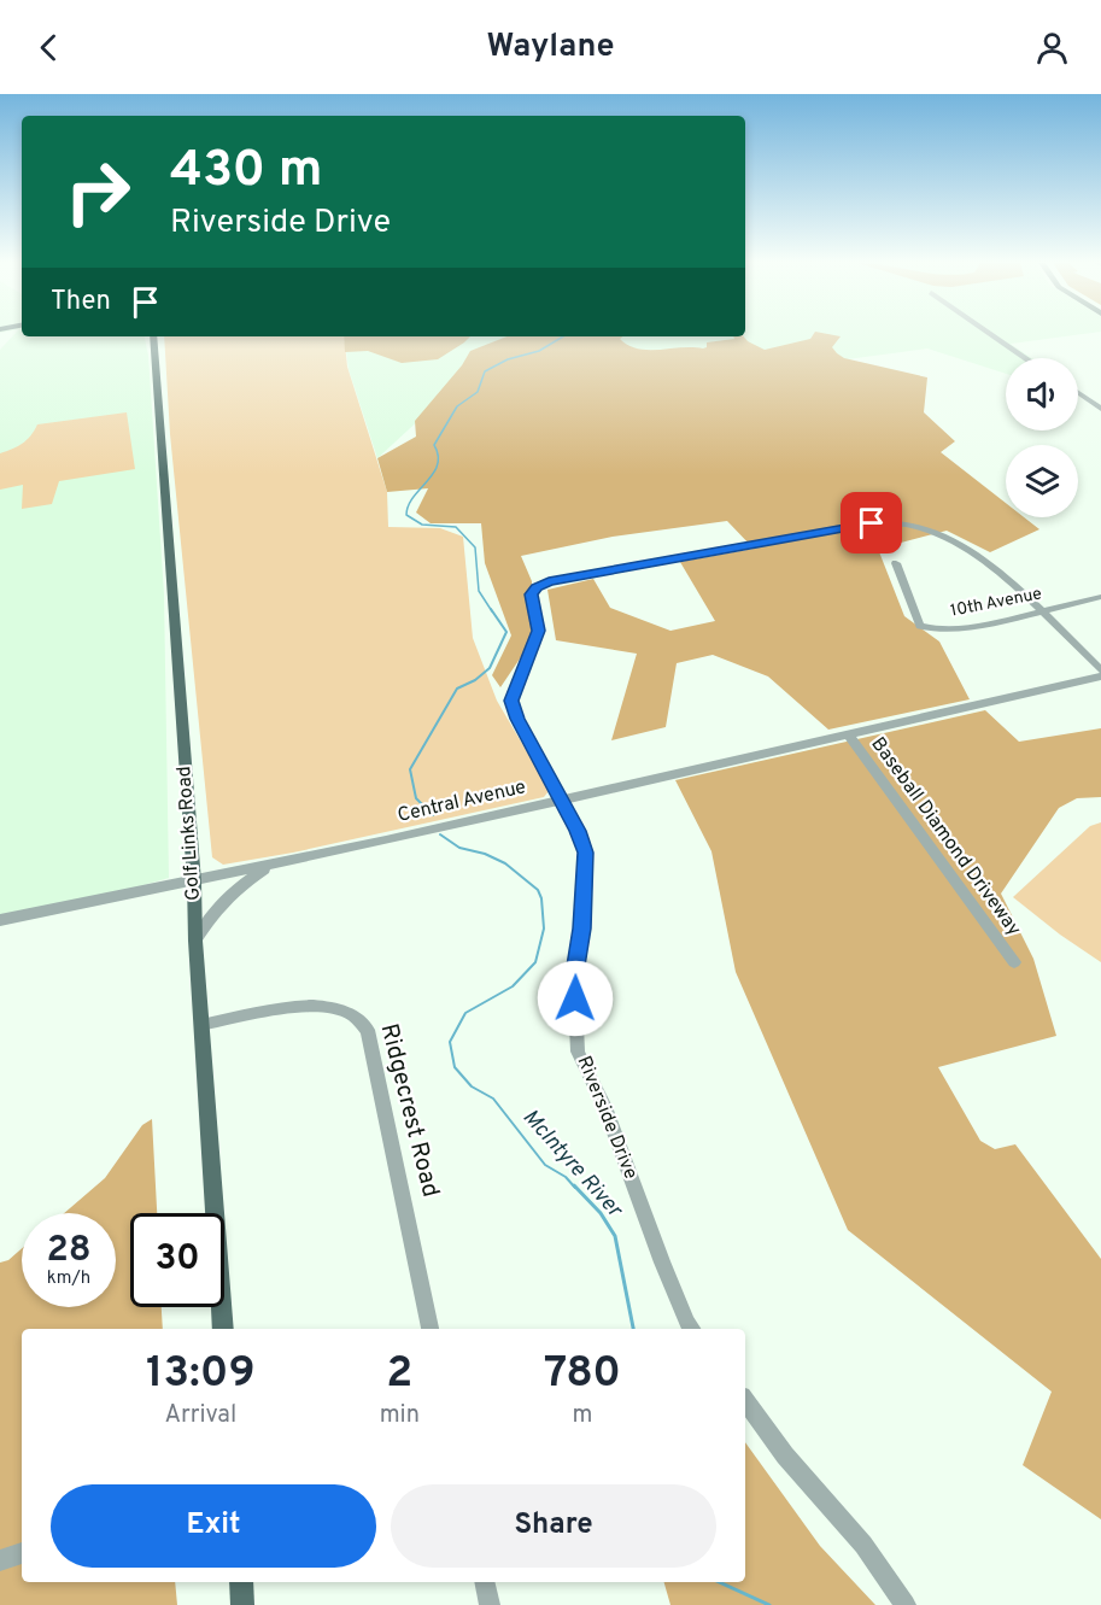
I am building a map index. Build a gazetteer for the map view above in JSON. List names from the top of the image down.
{
  "streets": {
    "main road": ["Golf Links Road"],
    "street": [
      "10th Avenue",
      "Central Avenue",
      "Baseball Diamond Driveway",
      "Ridgecrest Road",
      "Riverside Drive"
    ]
  },
  "crossings": [
    ["10th Avenue", "Riverside Drive"],
    ["Central Avenue", "Golf Links Road"],
    ["Central Avenue", "Baseball Diamond Driveway"],
    ["Central Avenue", "Riverside Drive"],
    ["Golf Links Road", "Ridgecrest Road"]
  ],
  "water": ["McIntyre River"],
  "page": {
    "header": "Waylane",
    "turn": ["430 m", "Riverside Drive"],
    "then": "Then",
    "speed": "28 km/h",
    "limit": "30",
    "eta": [
      "13:09",
      "Arrival",
      "2",
      "min",
      "780",
      "m"
    ],
    "buttons": ["Exit", "Share"]
  }
}
